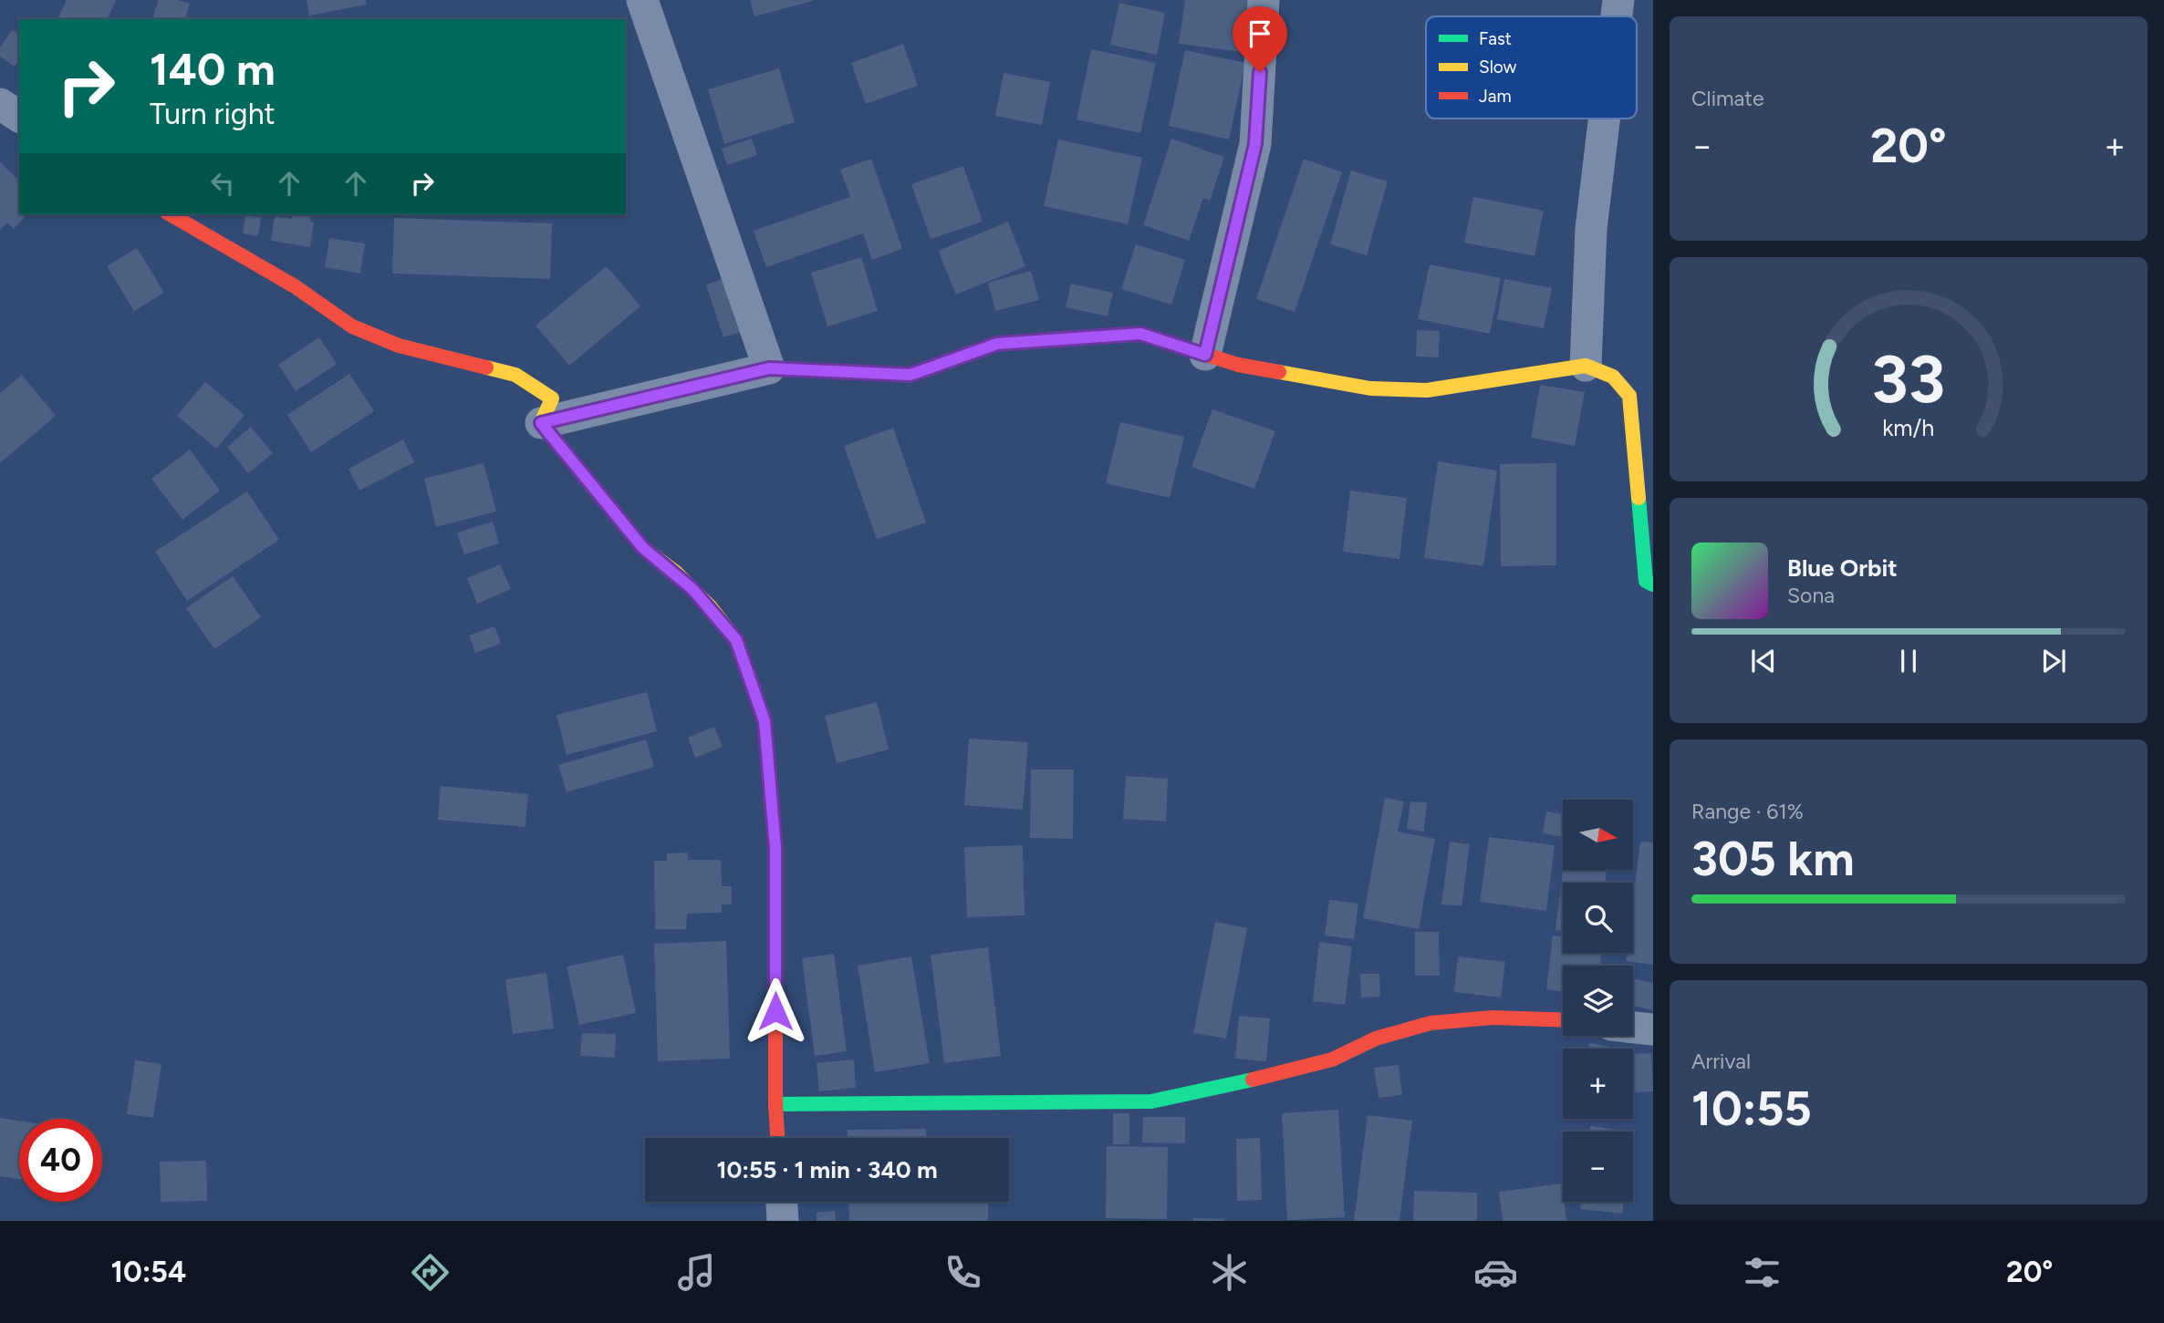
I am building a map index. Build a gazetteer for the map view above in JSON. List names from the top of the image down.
{
  "legend": ["Fast", "Slow", "Jam"],
  "north": "right",
  "page": {
    "tile": [
      "Climate",
      ["Range · 61%", "305 km"],
      ["Arrival", "10:55"]
    ],
    "turn": ["140 m", "Turn right"],
    "heat": ["−", "20°", "+"],
    "song": ["Blue Orbit", "Sona"],
    "map_buttons": ["+", "−"],
    "limit": "40",
    "trip": "10:55 · 1 min · 340 m",
    "tabs": ["10:54", "20°"],
    "gauge": ["33", "km/h"]
  }
}
